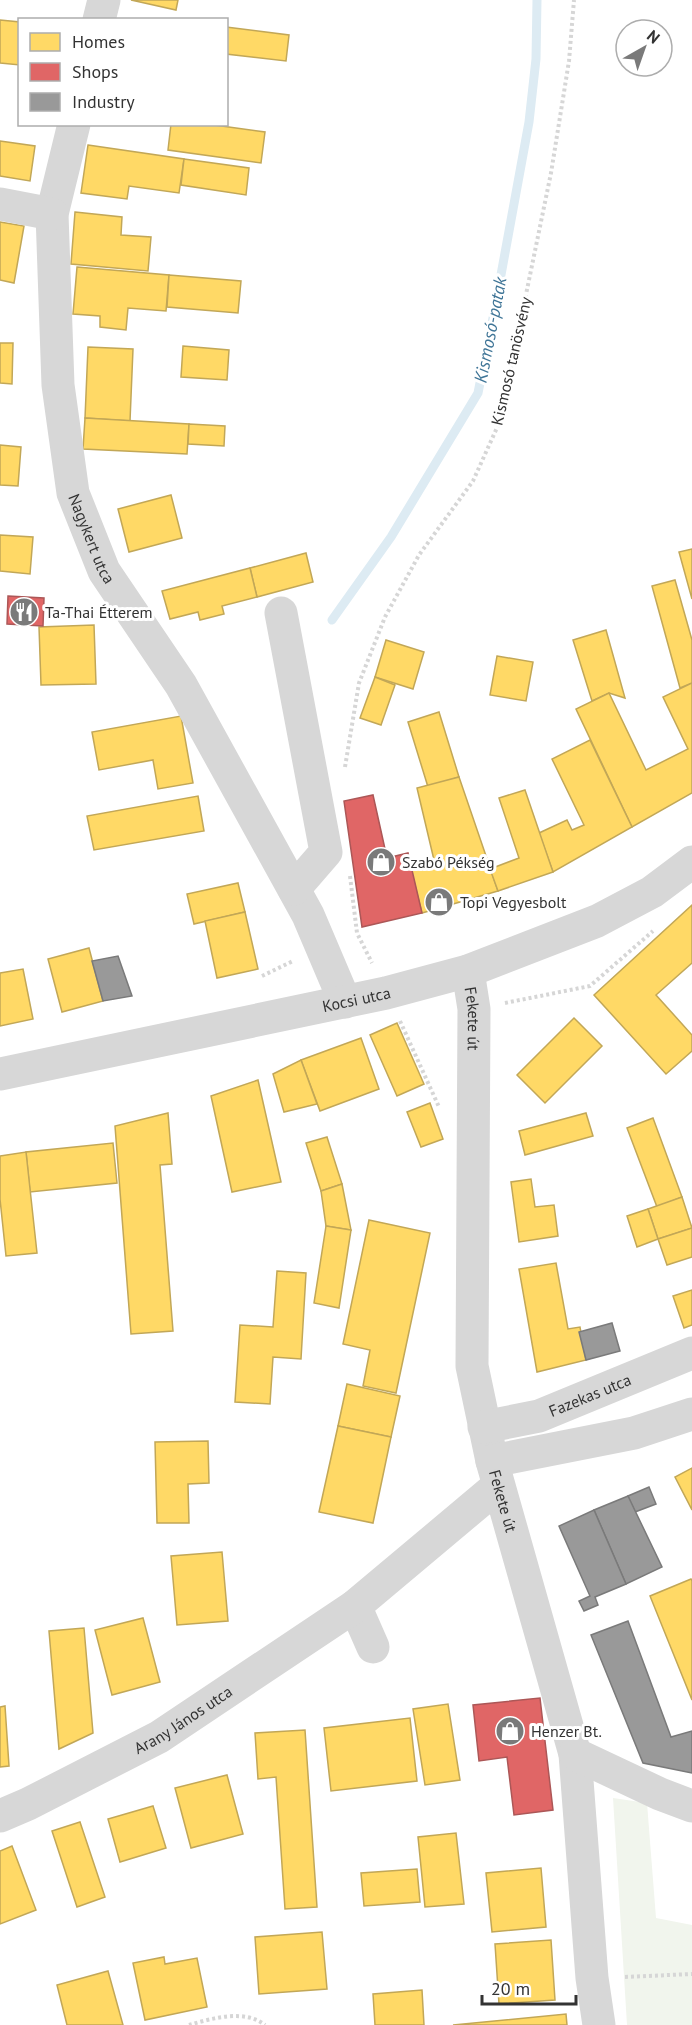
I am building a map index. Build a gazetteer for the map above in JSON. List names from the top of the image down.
{
  "streets": {
    "street": [
      "Nagykert utca",
      "Kocsi utca",
      "Fekete út",
      "Fazekas utca",
      "Arany János utca"
    ],
    "path": ["Kismosó tanösvény"]
  },
  "crossings": [
    ["Nagykert utca", "Kocsi utca"],
    ["Kocsi utca", "Fekete út"],
    ["Fekete út", "Fazekas utca"],
    ["Fekete út", "Arany János utca"]
  ],
  "water": ["Kismosó-patak"],
  "places": {
    "restaurant": ["Ta-Thai Étterem"],
    "shop": ["Szabó Pékség", "Topi Vegyesbolt", "Henzer Bt."]
  },
  "legend": ["Homes", "Shops", "Industry"],
  "scale_bar": "20 m",
  "north": "top right"
}
